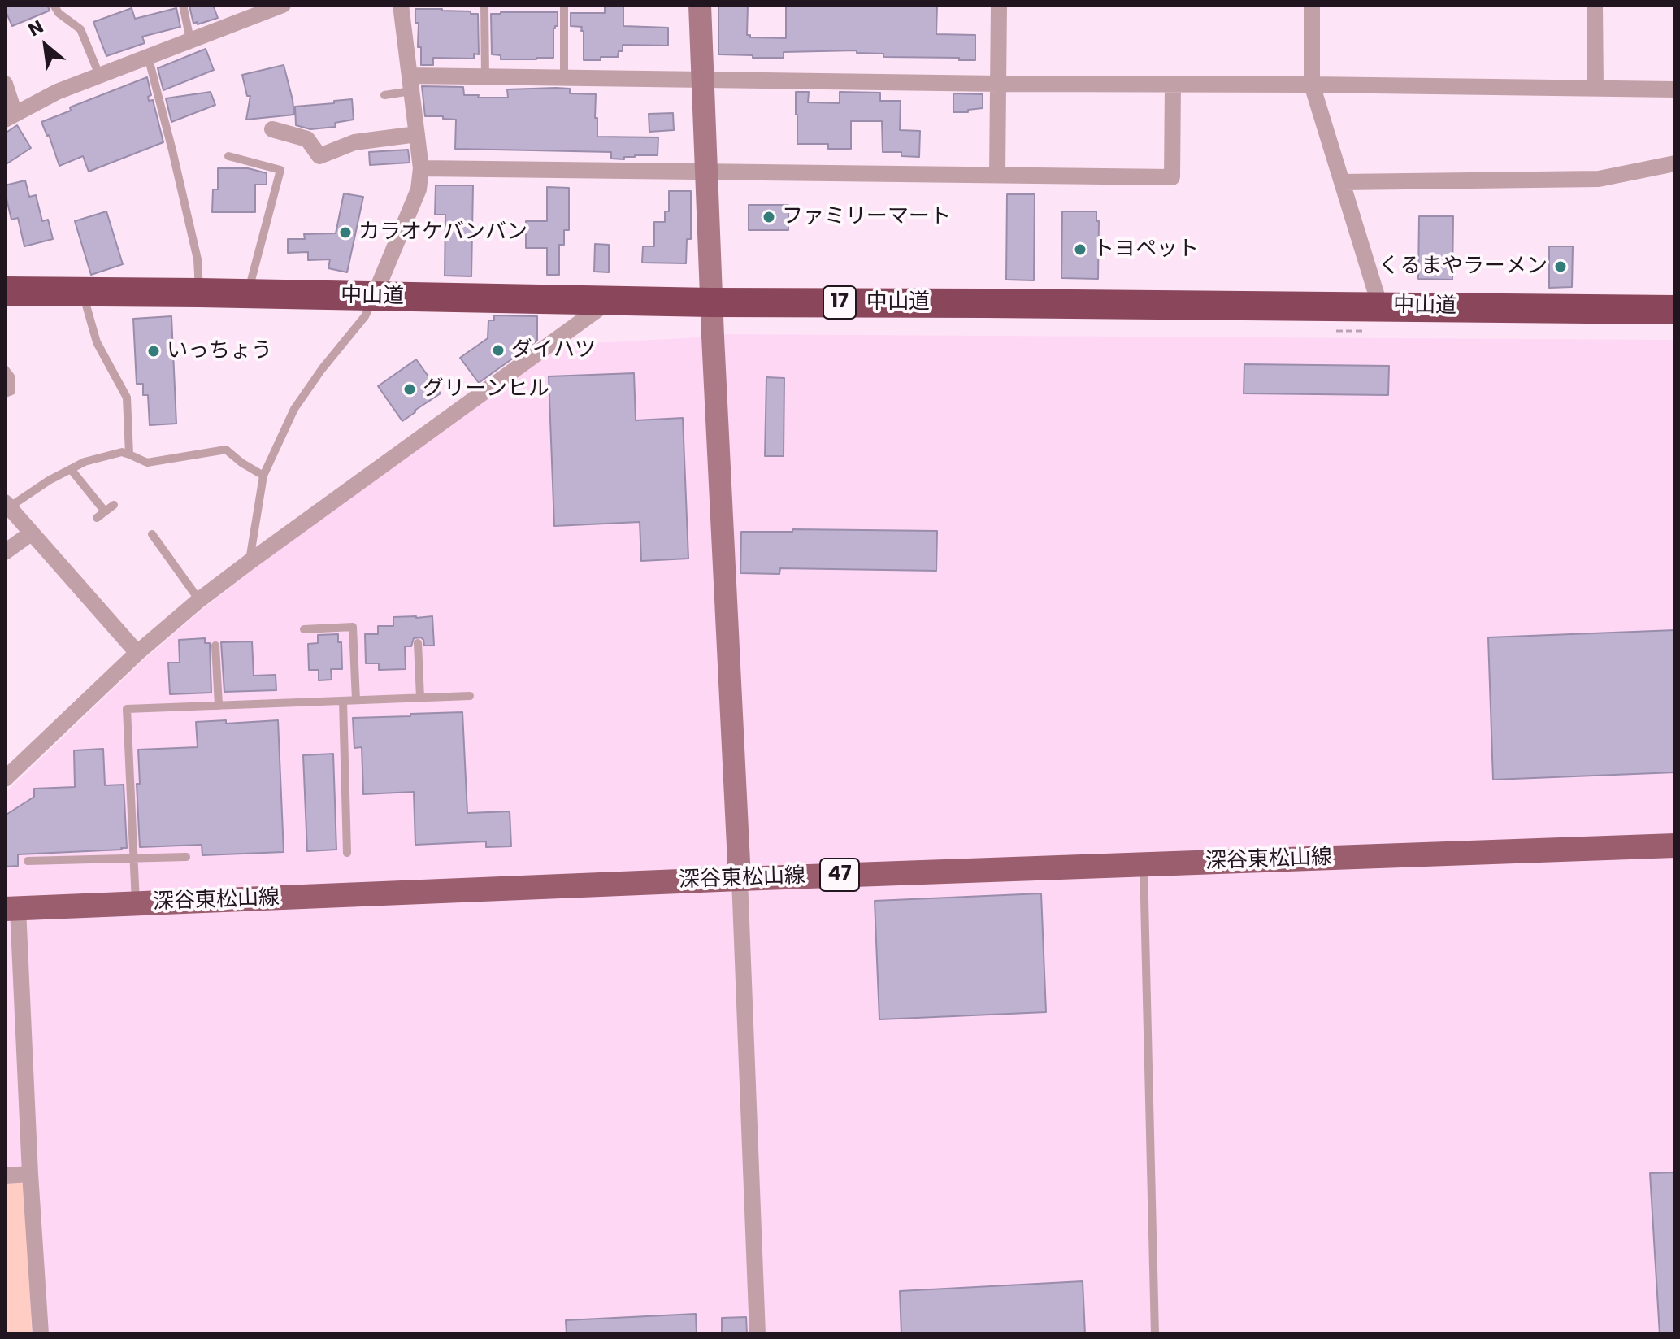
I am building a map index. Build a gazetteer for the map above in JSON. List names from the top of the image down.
{
  "streets": {
    "highway": ["中山道", "17"],
    "main road": ["深谷東松山線", "47"]
  },
  "places": [
    "ファミリーマート",
    "カラオケバンバン",
    "トヨペット",
    "くるまやラーメン",
    "ダイハツ",
    "いっちょう",
    "グリーンヒル"
  ],
  "north": "top left"
}
